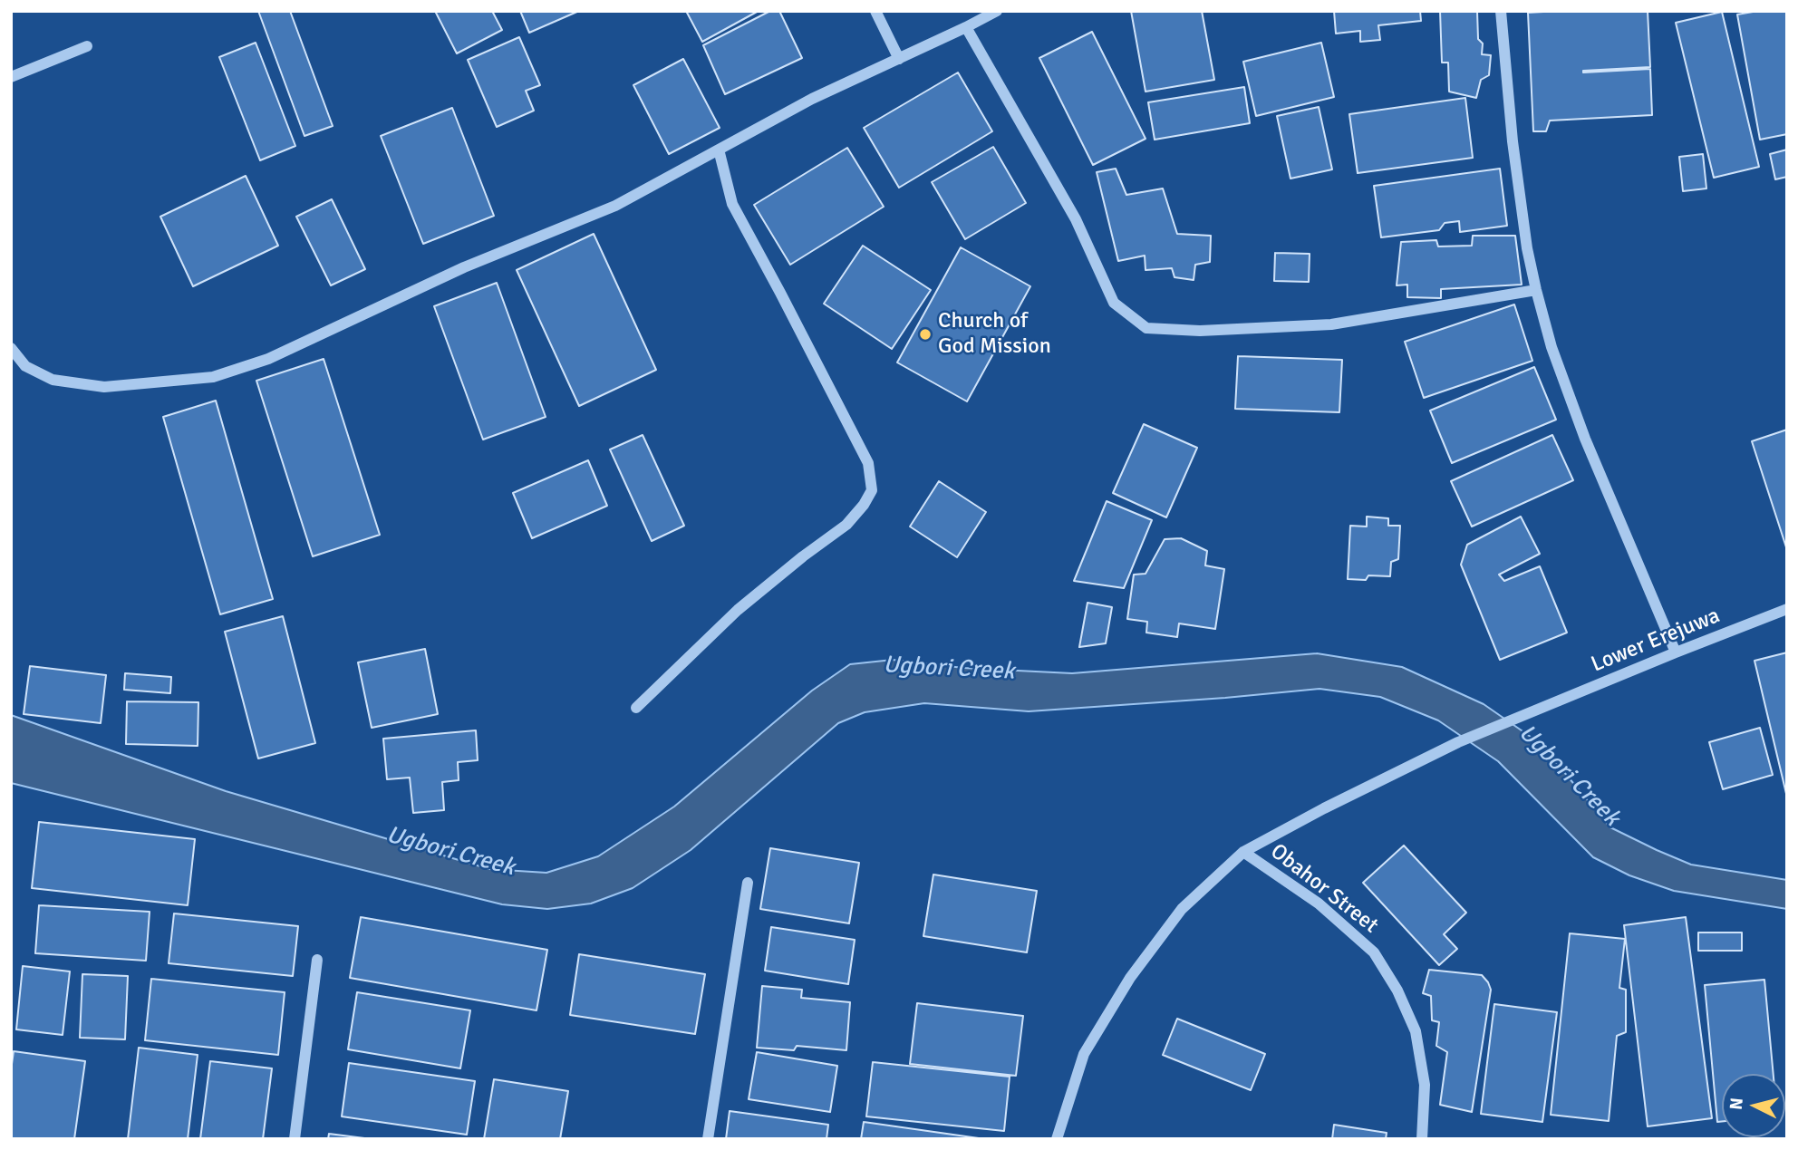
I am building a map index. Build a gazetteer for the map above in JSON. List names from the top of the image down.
{
  "streets": {
    "street": ["Lower Erejuwa", "Obahor Street"]
  },
  "crossings": [
    ["Lower Erejuwa", "Obahor Street"]
  ],
  "water": ["Ugbori Creek"],
  "places": ["Church of God Mission"],
  "north": "left"
}
